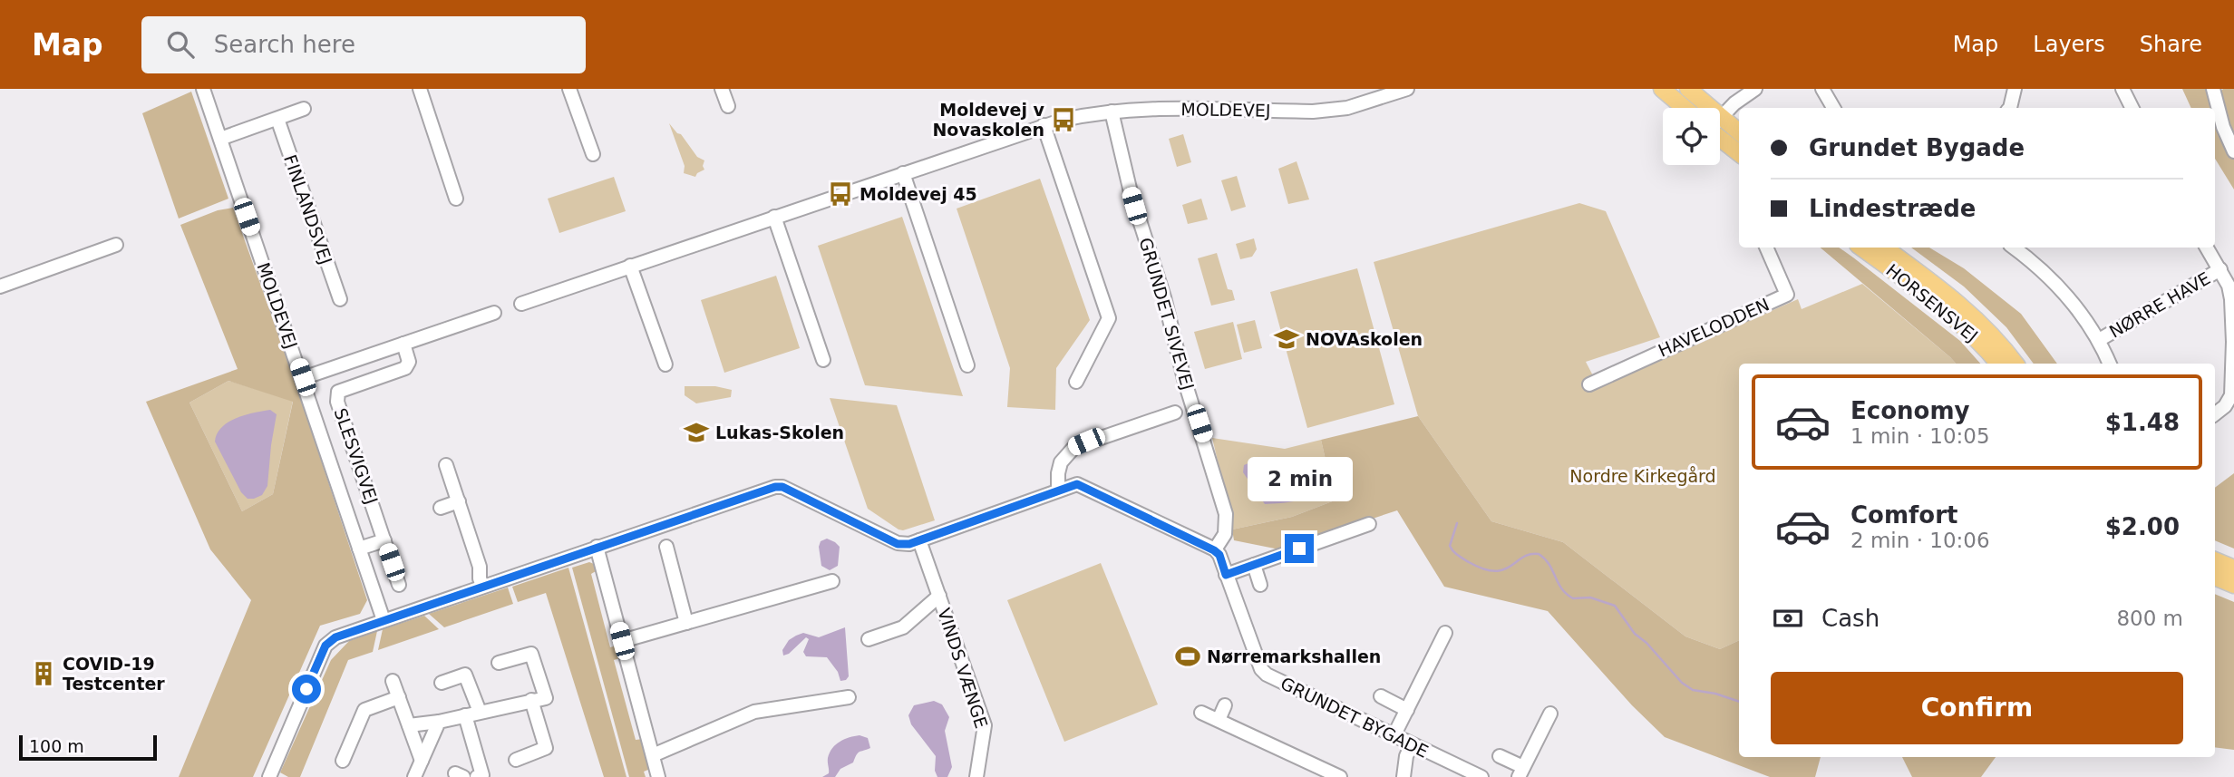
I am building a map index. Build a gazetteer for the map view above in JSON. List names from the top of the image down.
{
  "streets": {
    "main road": ["HORSENSVEJ"],
    "street": [
      "MOLDEVEJ",
      "FINLANDSVEJ",
      "NØRRE HAVE",
      "GRUNDET SIVEVEJ",
      "HAVELODDEN",
      "SLESVIGVEJ",
      "VINDS VÆNGE",
      "GRUNDET BYGADE"
    ]
  },
  "crossings": [
    ["MOLDEVEJ", "GRUNDET SIVEVEJ"],
    ["GRUNDET SIVEVEJ", "GRUNDET BYGADE"]
  ],
  "parks": ["Nordre Kirkegård"],
  "places": {
    "bus stop": ["Moldevej v Novaskolen", "Moldevej 45"],
    "school or university": ["NOVAskolen", "Lukas-Skolen"],
    "sports": ["Nørremarkshallen"],
    "building": ["COVID-19 Testcenter"]
  },
  "scale_bar": "100 m",
  "page": {
    "header": "Map",
    "search": "Search here",
    "nav": ["Map", "Layers", "Share"],
    "banner": ["Grundet Bygade", "Lindestræde"],
    "list": [
      {
        "name": "Economy",
        "note": "1 min · 10:05",
        "value": "$1.48"
      },
      {
        "name": "Comfort",
        "note": "2 min · 10:06",
        "value": "$2.00"
      }
    ],
    "bubble": "2 min",
    "pay": ["Cash", "800 m"],
    "buttons": "Confirm",
    "scale": "100 m"
  }
}
